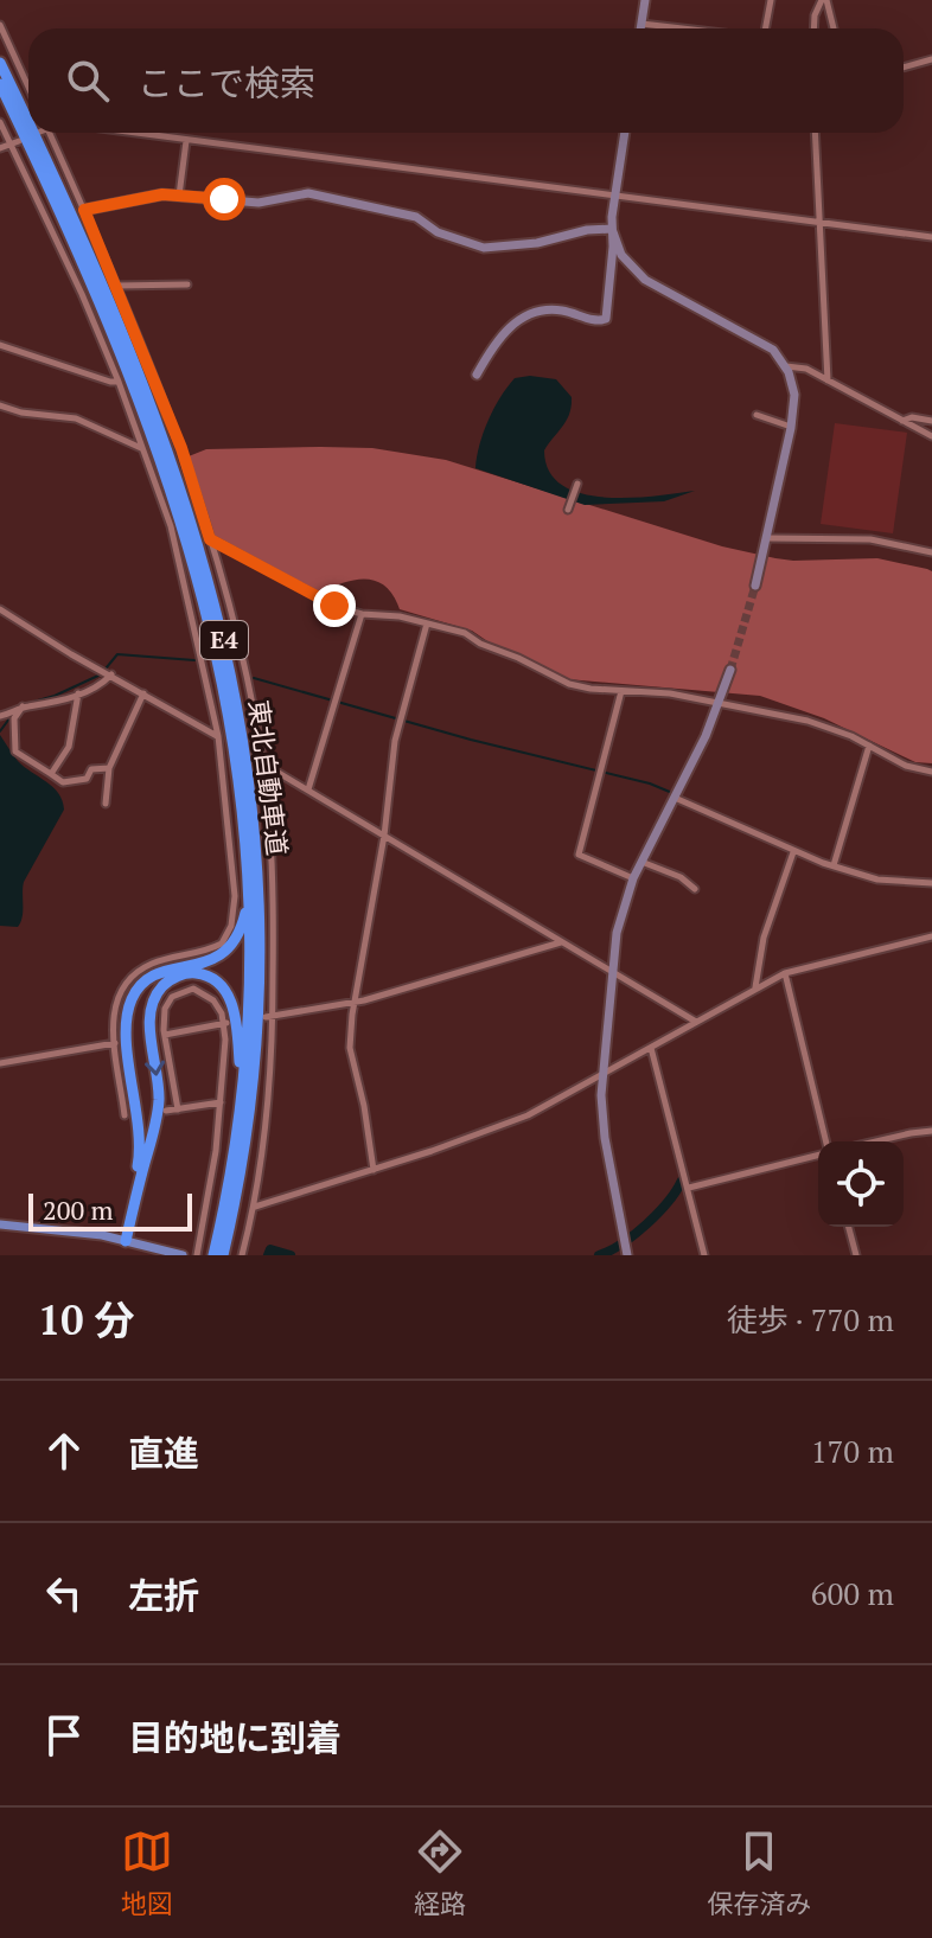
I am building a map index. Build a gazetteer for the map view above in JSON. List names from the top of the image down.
{
  "streets": {
    "highway": ["E4", "東北自動車道"]
  },
  "scale_bar": "200 m",
  "page": {
    "search": "ここで検索",
    "scale": "200 m",
    "heading": ["10 分", "徒歩 · 770 m"],
    "list": [
      ["直進", "170 m"],
      ["左折", "600 m"],
      "目的地に到着"
    ],
    "nav": ["地図", "経路", "保存済み"]
  }
}
